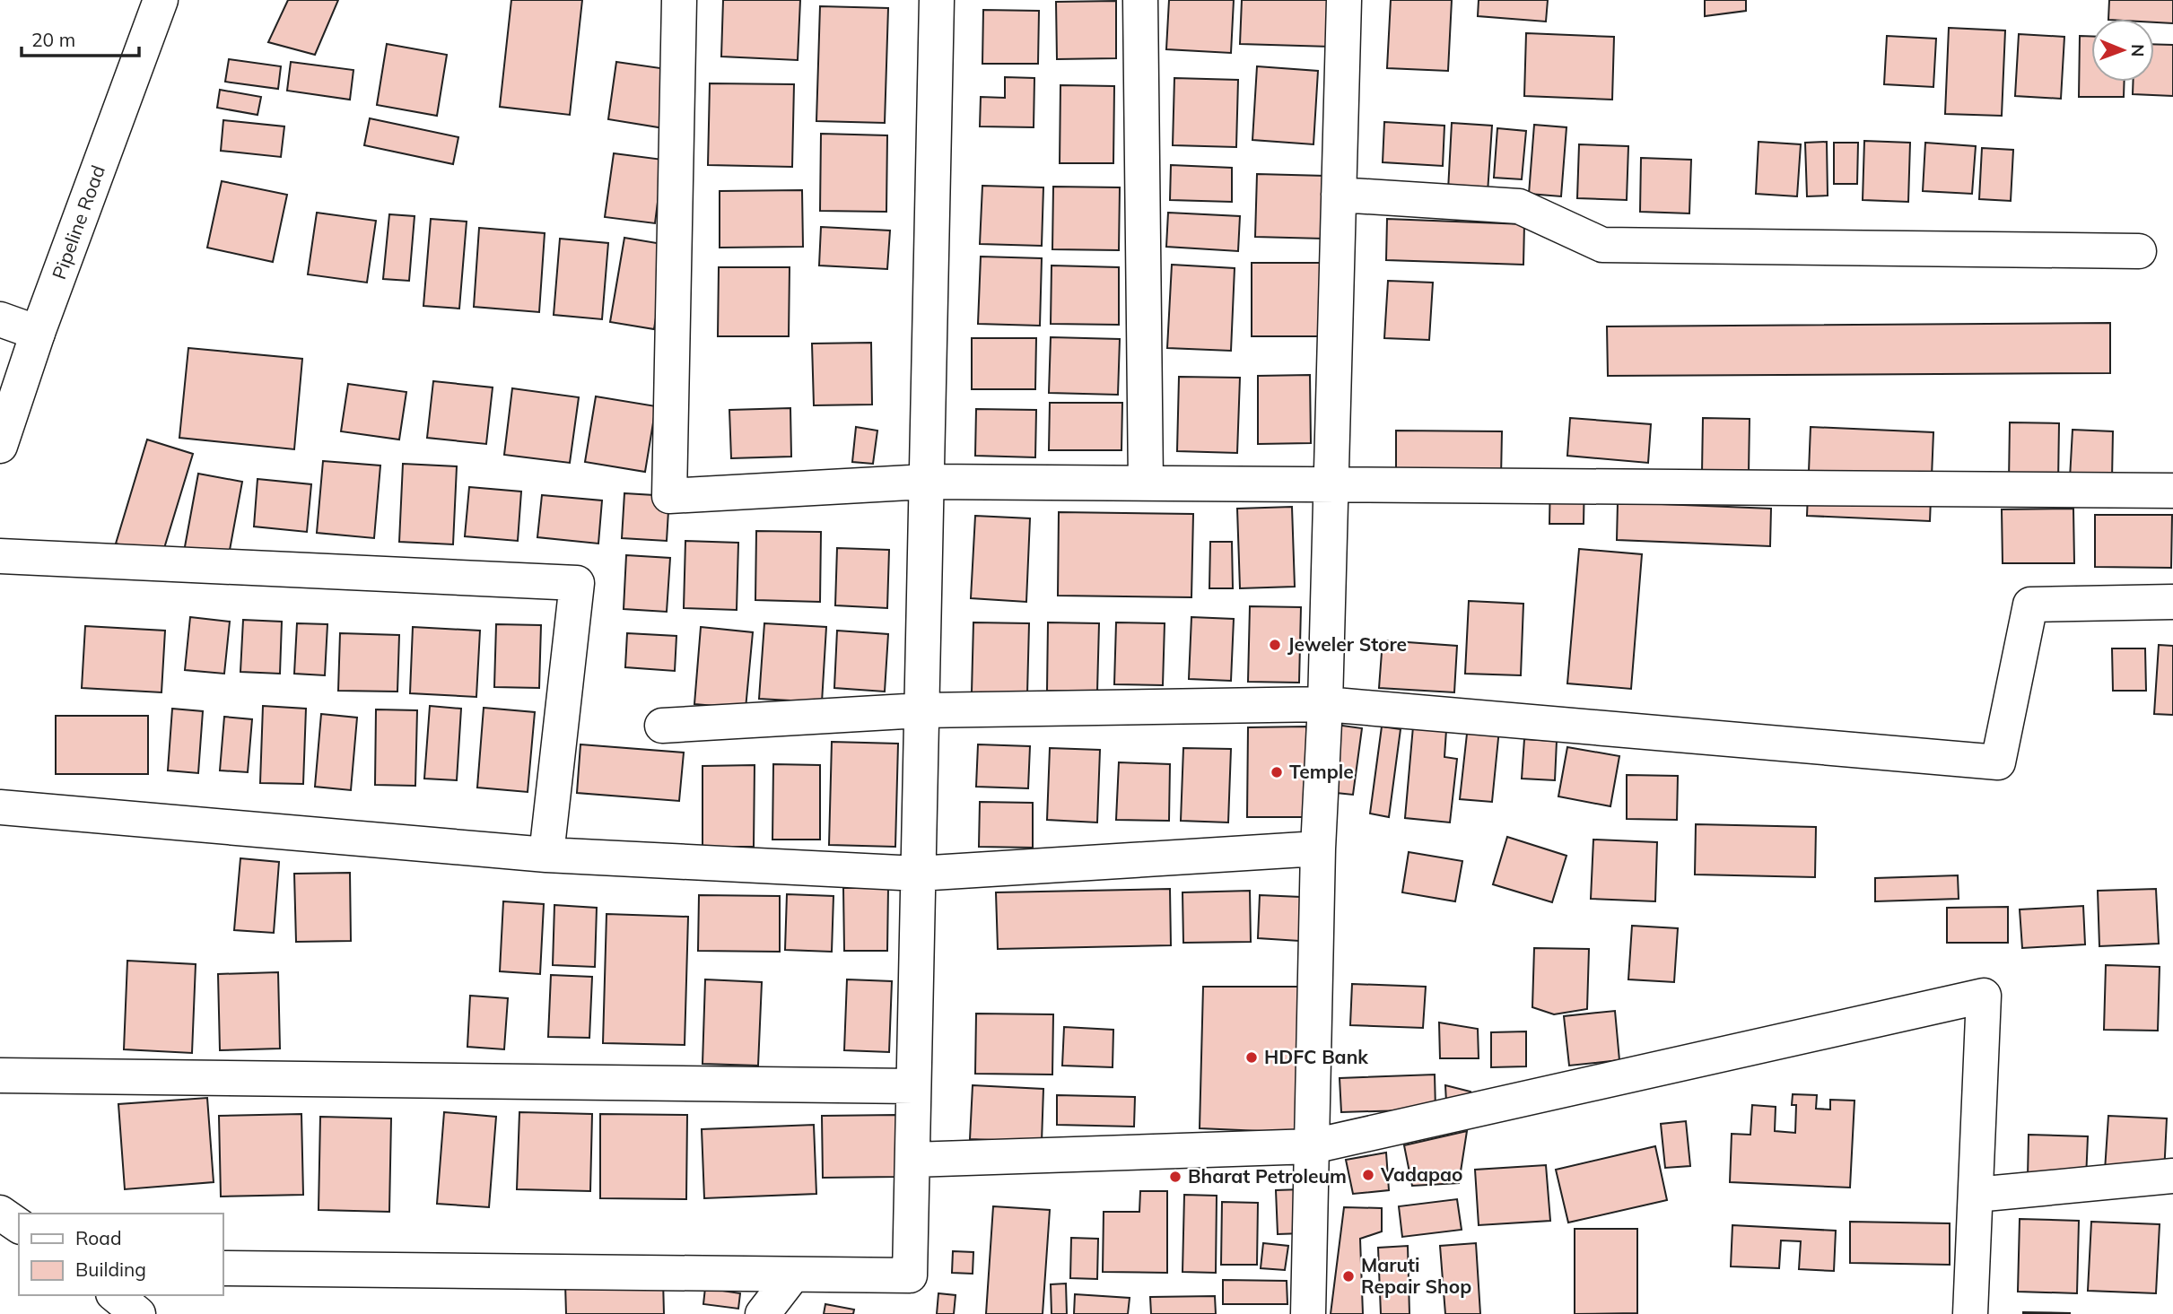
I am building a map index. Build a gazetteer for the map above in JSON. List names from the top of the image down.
{
  "streets": {
    "street": ["Pipeline Road"]
  },
  "places": [
    "Jeweler Store",
    "Temple",
    "HDFC Bank",
    "Vadapao",
    "Bharat Petroleum",
    "Maruti Repair Shop"
  ],
  "legend": ["Road", "Building"],
  "scale_bar": "20 m",
  "north": "right"
}
